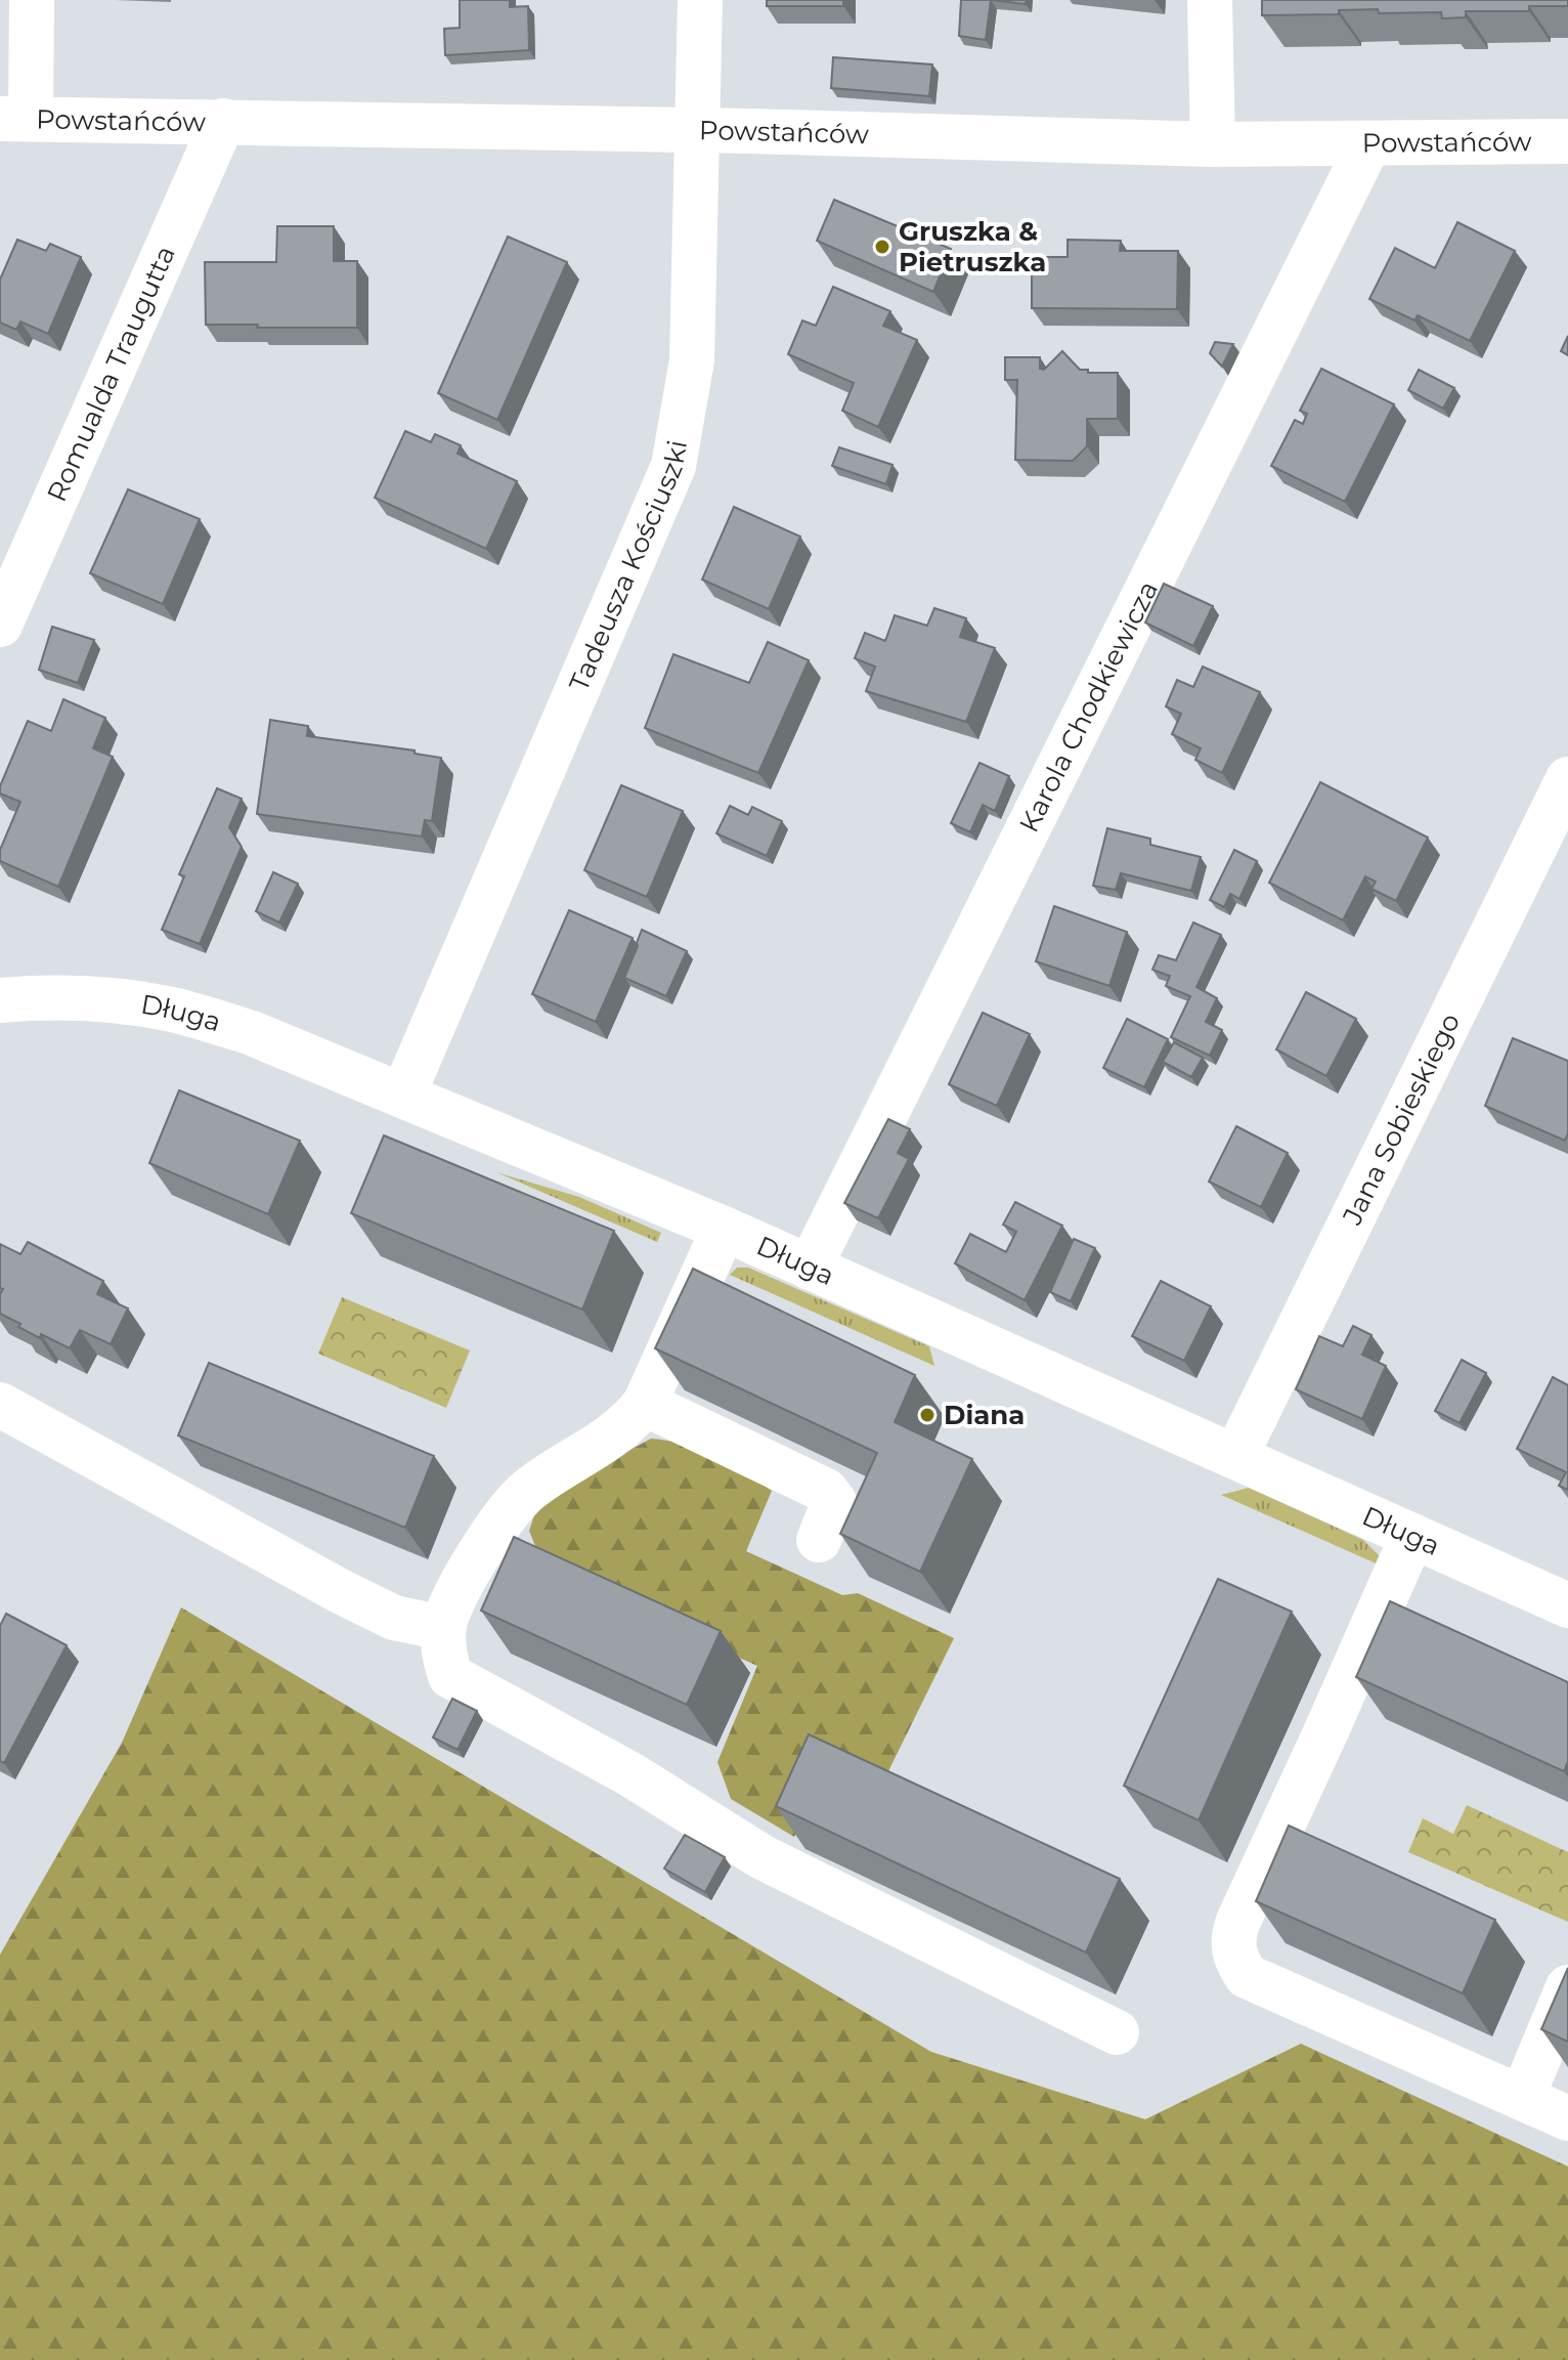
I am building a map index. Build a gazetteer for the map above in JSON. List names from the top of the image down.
{
  "streets": {
    "street": [
      "Powstańców",
      "Romualda Traugutta",
      "Tadeusza Kościuszki",
      "Karola Chodkiewicza",
      "Długa",
      "Jana Sobieskiego"
    ]
  },
  "crossings": [
    ["Powstańców", "Romualda Traugutta"],
    ["Powstańców", "Tadeusza Kościuszki"],
    ["Powstańców", "Karola Chodkiewicza"],
    ["Tadeusza Kościuszki", "Długa"],
    ["Karola Chodkiewicza", "Długa"],
    ["Długa", "Jana Sobieskiego"]
  ],
  "places": ["Gruszka & Pietruszka", "Diana"]
}
